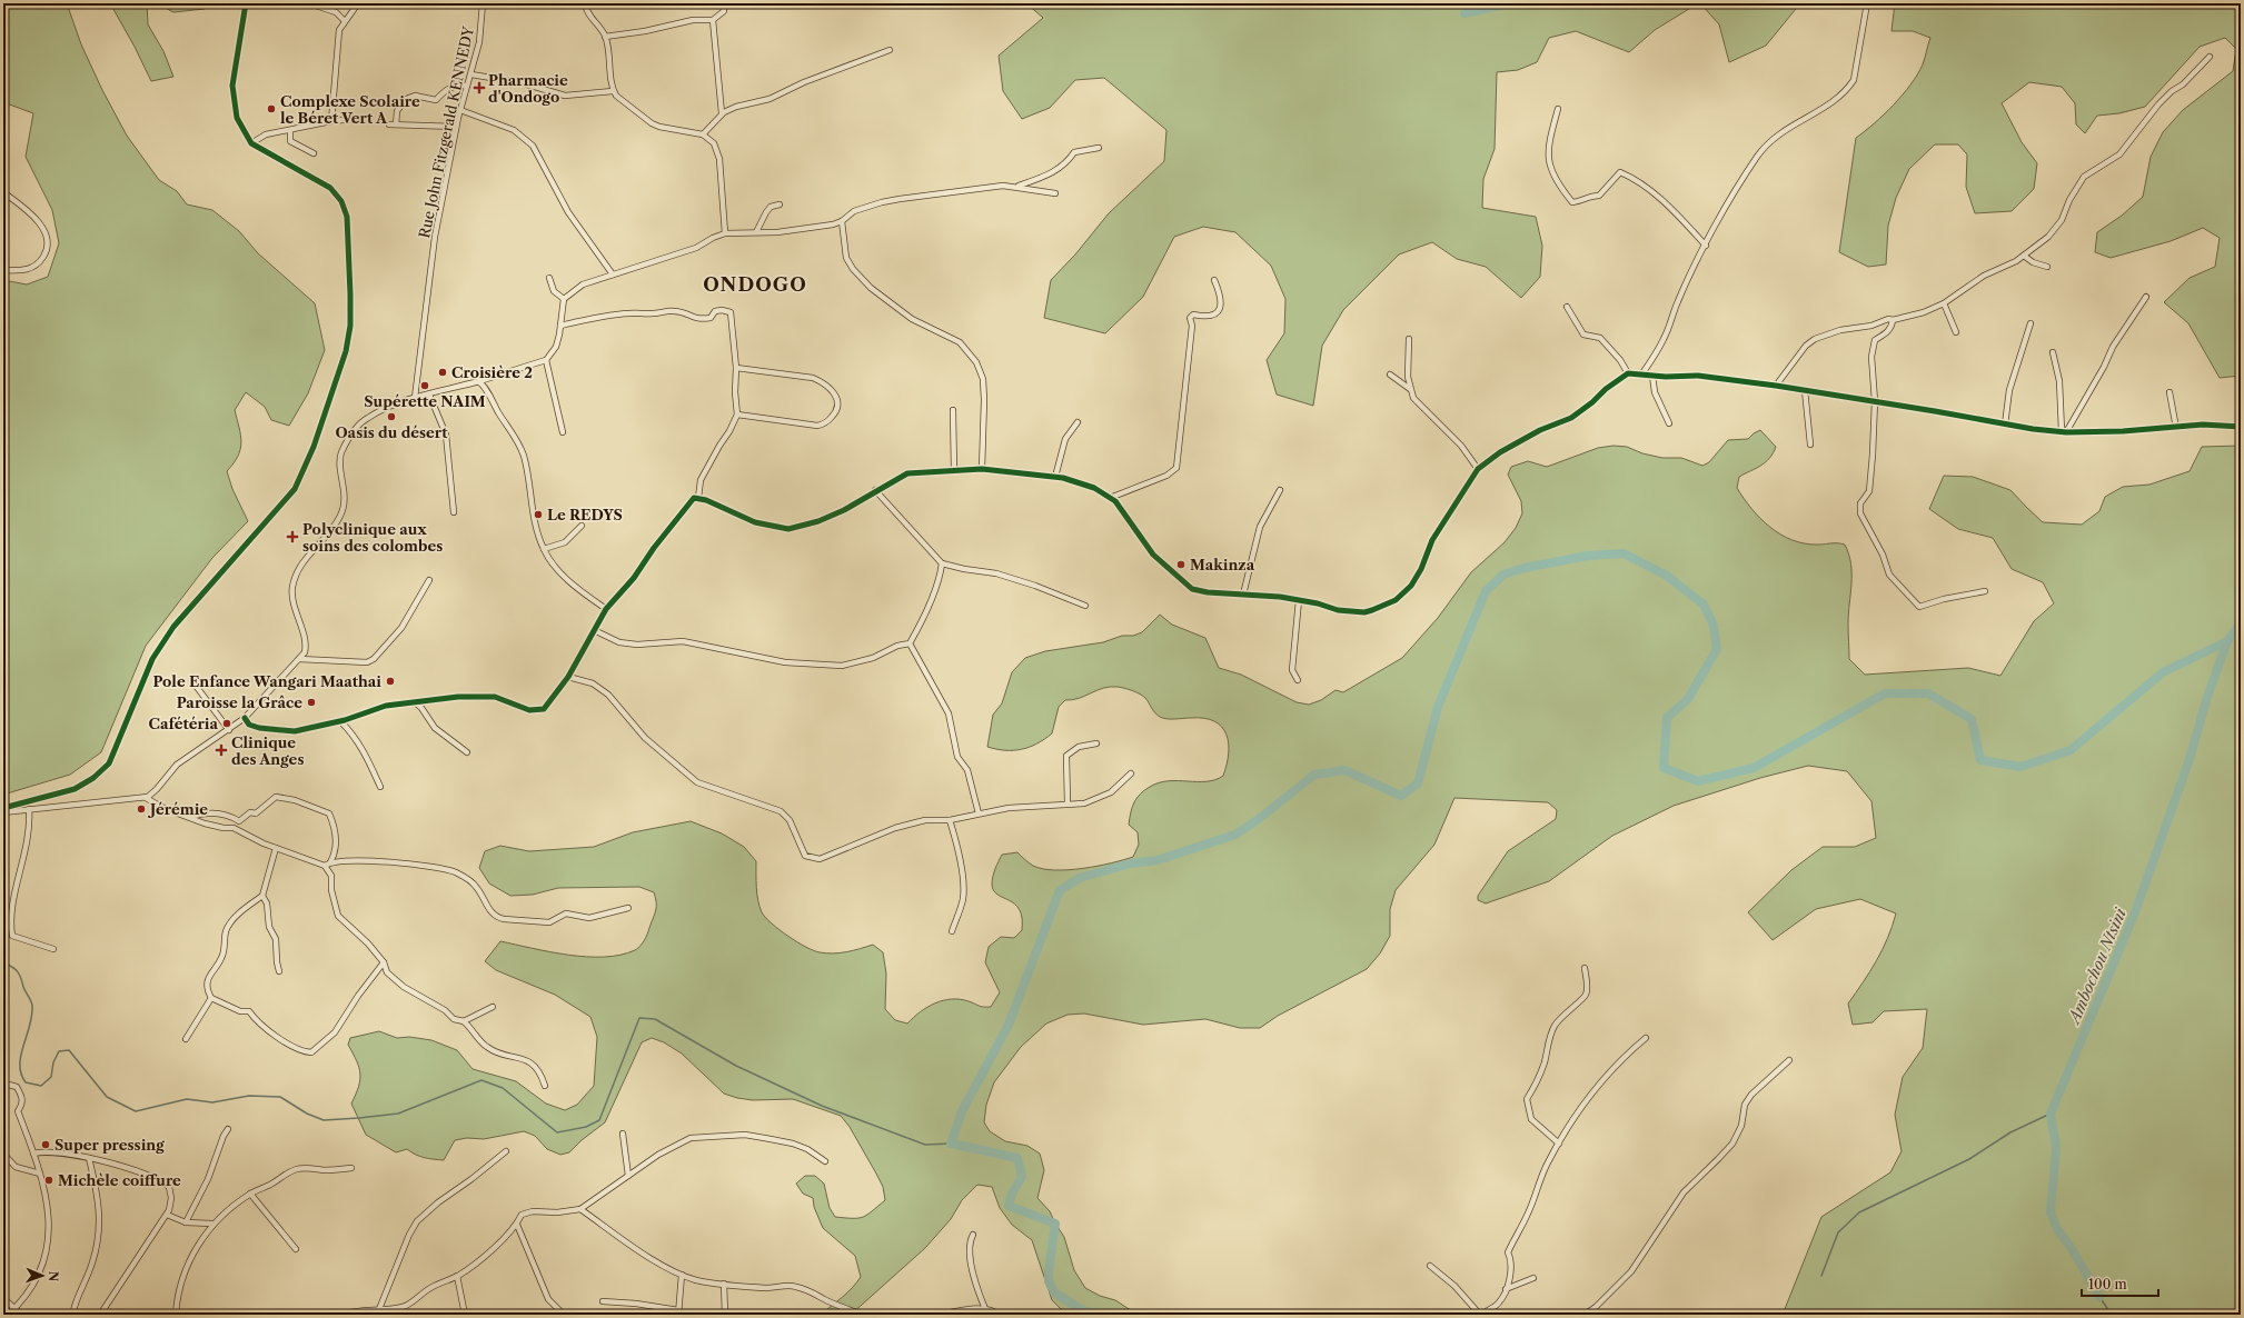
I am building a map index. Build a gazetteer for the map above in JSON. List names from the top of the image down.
{
  "streets": {
    "street": ["Rue John Fitzgerald KENNEDY"]
  },
  "districts": ["ONDOGO"],
  "water": ["Ambochou Ntsini"],
  "places": {
    "health": ["Pharmacie d'Ondogo", "Polyclinique aux soins des colombes", "Clinique des Anges"],
    "other": [
      "Complexe Scolaire le Béret Vert A",
      "Croisière 2",
      "Supérette NAIM",
      "Oasis du désert",
      "Le REDYS",
      "Makinza",
      "Pole Enfance Wangari Maathai",
      "Paroisse la Grâce",
      "Cafétéria",
      "Jérémie",
      "Super pressing",
      "Michèle coiffure"
    ]
  },
  "scale_bar": "100 m",
  "north": "right"
}
